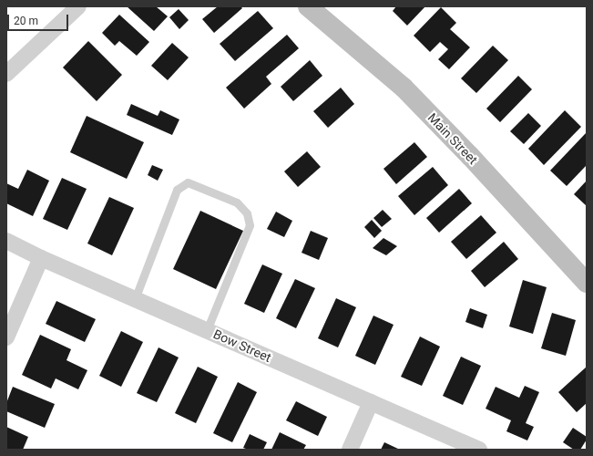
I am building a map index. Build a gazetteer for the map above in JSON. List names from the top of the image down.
{
  "streets": {
    "street": ["Main Street", "Bow Street"]
  },
  "scale_bar": "20 m"
}
